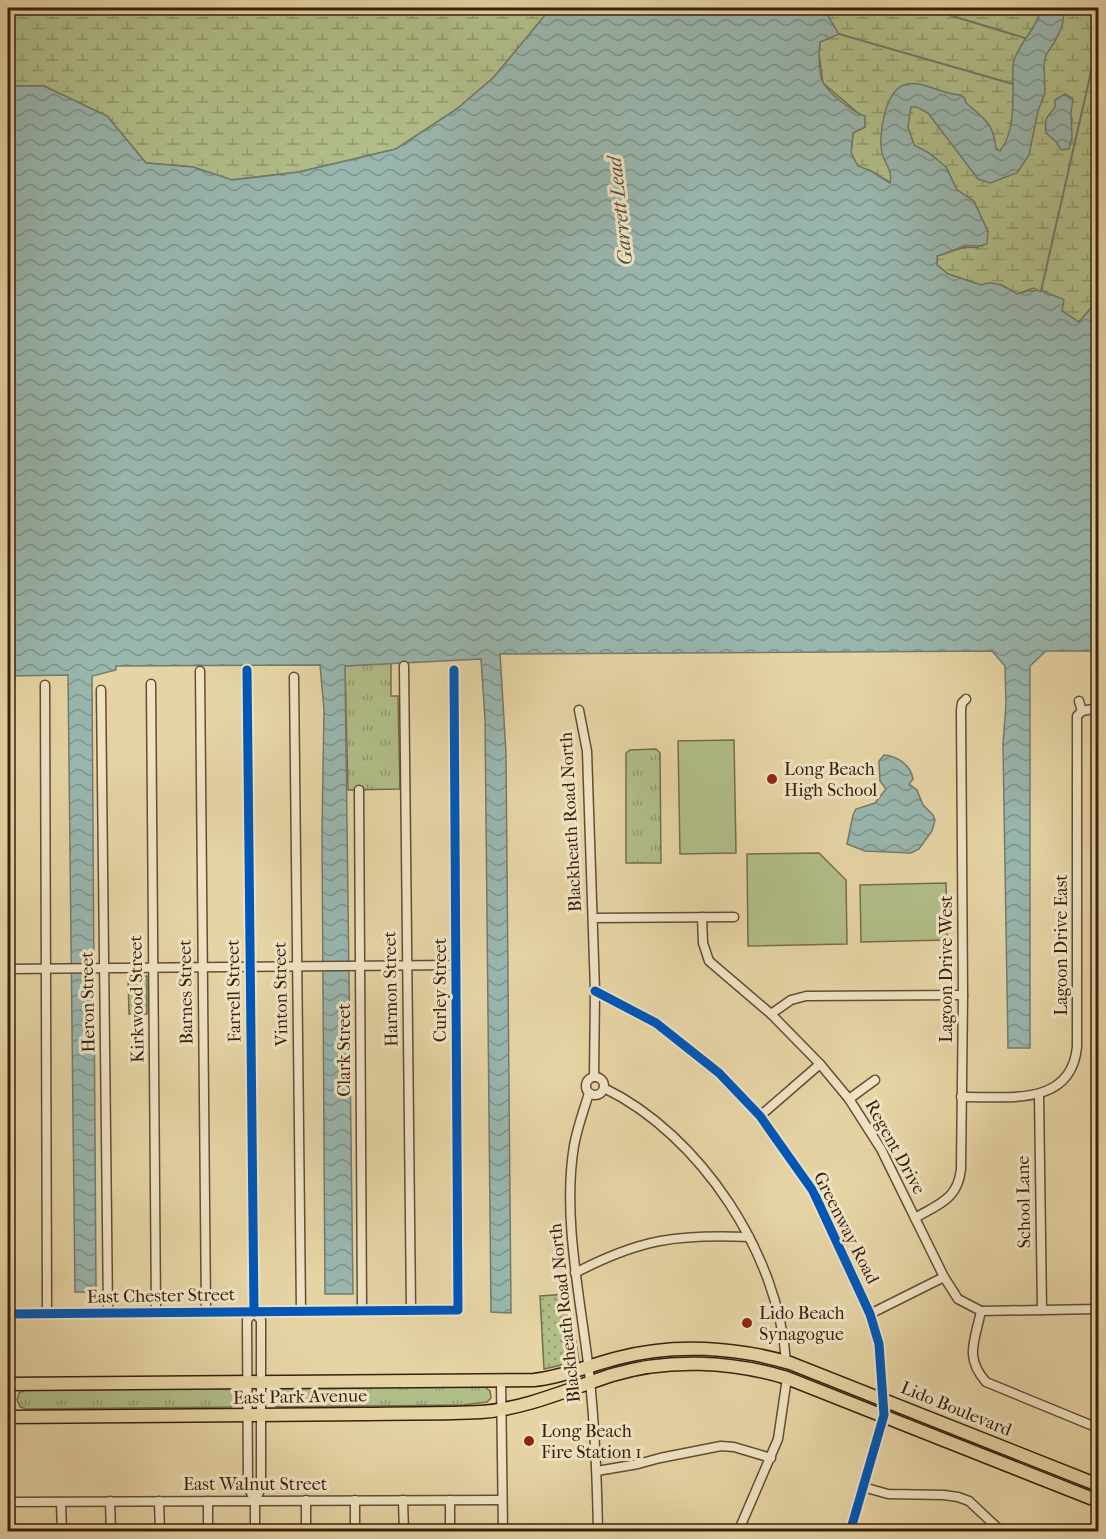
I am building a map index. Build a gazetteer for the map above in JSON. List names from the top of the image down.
{
  "streets": {
    "highway": ["East Park Avenue", "Lido Boulevard"],
    "street": [
      "Blackheath Road North",
      "Lagoon Drive East",
      "Lagoon Drive West",
      "Harmon Street",
      "Curley Street",
      "Farrell Street",
      "Barnes Street",
      "Vinton Street",
      "Kirkwood Street",
      "Heron Street",
      "Clark Street",
      "Regent Drive",
      "School Lane",
      "Greenway Road",
      "East Chester Street",
      "East Walnut Street"
    ]
  },
  "crossings": [
    ["Blackheath Road North", "Greenway Road"],
    ["Blackheath Road North", "East Park Avenue"],
    ["Blackheath Road North", "Lido Boulevard"],
    ["Lagoon Drive East", "School Lane"],
    ["Lagoon Drive West", "Regent Drive"],
    ["Harmon Street", "East Chester Street"],
    ["Curley Street", "East Chester Street"],
    ["Farrell Street", "East Chester Street"],
    ["Barnes Street", "East Chester Street"],
    ["Vinton Street", "East Chester Street"],
    ["Kirkwood Street", "East Chester Street"],
    ["Heron Street", "East Chester Street"],
    ["Clark Street", "East Chester Street"],
    ["Greenway Road", "Lido Boulevard"],
    ["East Park Avenue", "Lido Boulevard"]
  ],
  "water": ["Garrett Lead"],
  "places": ["Long Beach High School", "Lido Beach Synagogue", "Long Beach Fire Station 1"]
}
